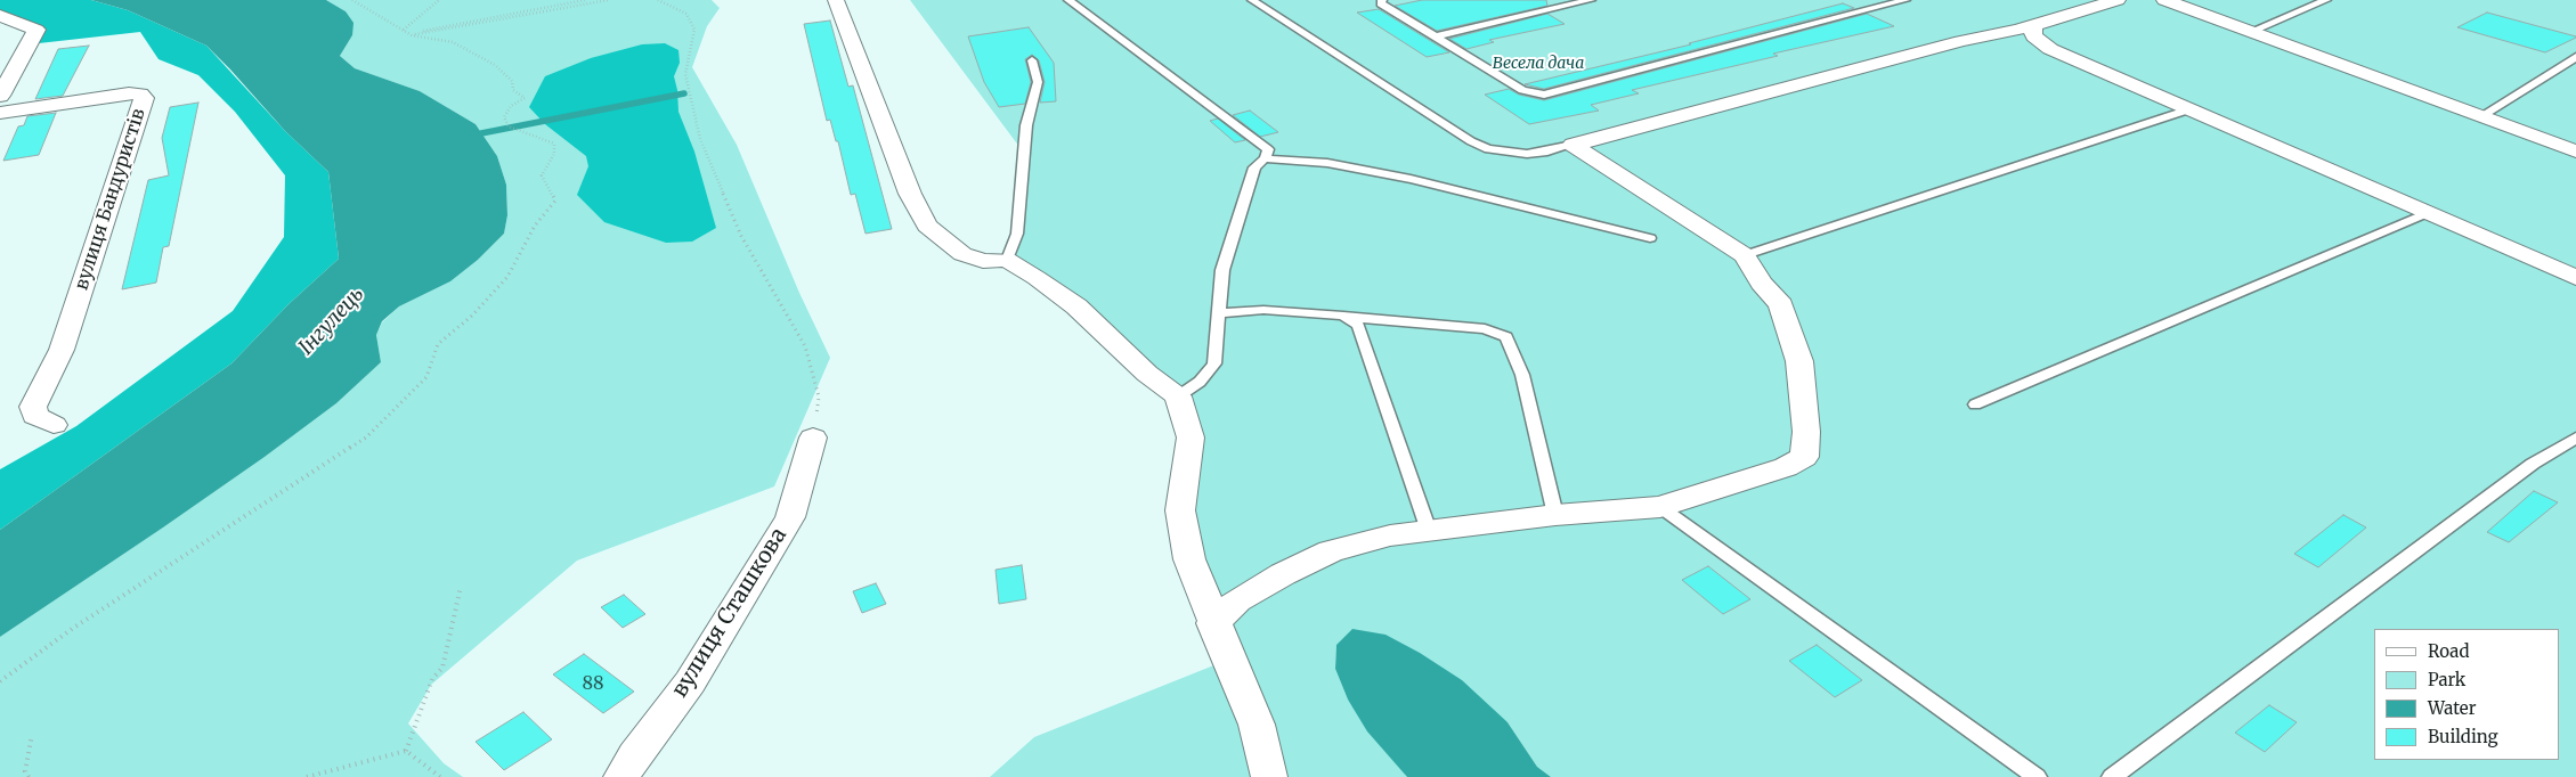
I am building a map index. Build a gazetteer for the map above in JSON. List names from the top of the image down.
{
  "streets": {
    "street": ["вулиця Бандуристів", "вулиця Сташкова"]
  },
  "water": ["Інгулець"],
  "parks": ["Весела дача"],
  "house_numbers": ["88"],
  "legend": [
    "Road",
    "Park",
    "Water",
    "Building"
  ]
}
